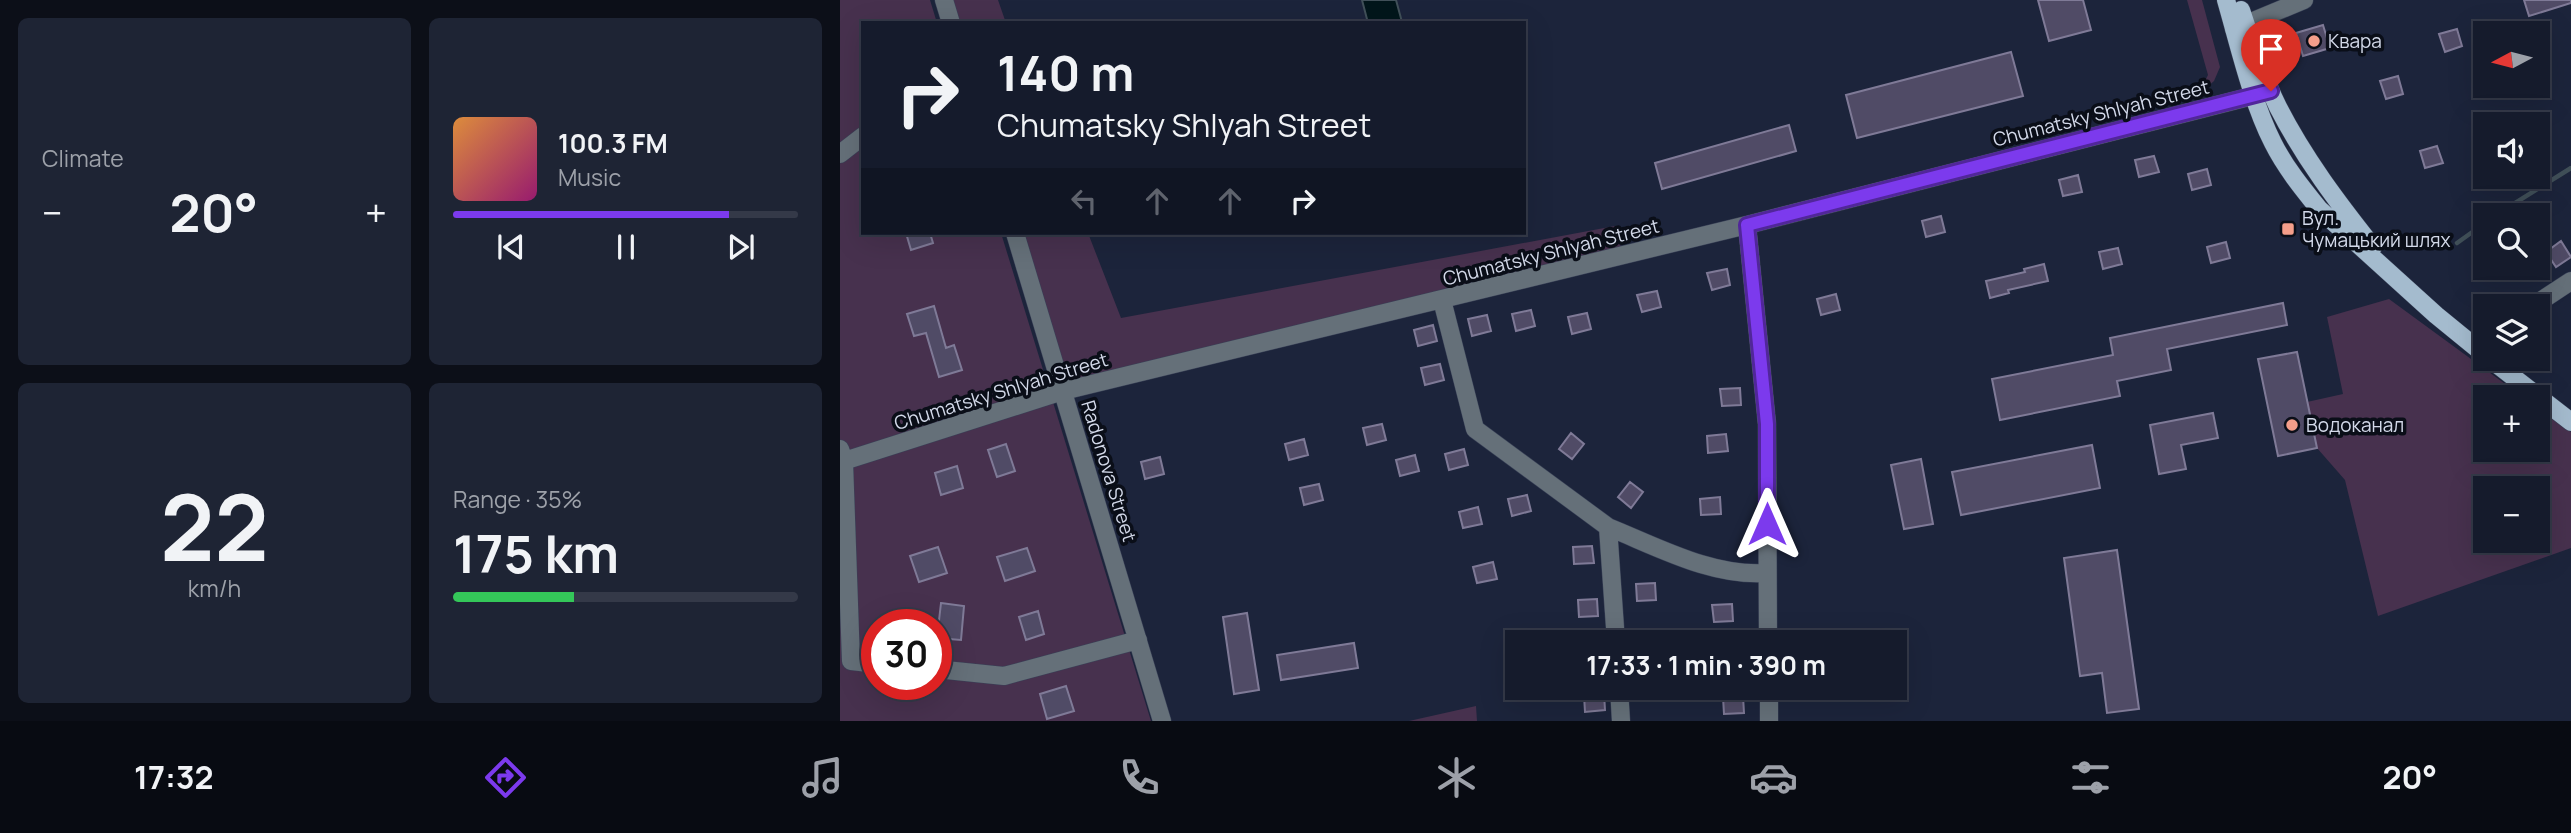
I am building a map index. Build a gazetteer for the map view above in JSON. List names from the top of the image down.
{
  "streets": {
    "street": ["Chumatsky Shlyah Street", "Radonova Street"]
  },
  "crossings": [
    ["Chumatsky Shlyah Street", "Radonova Street"]
  ],
  "places": {
    "other": ["Квара", "Водоканал"],
    "transit": ["Вул. Чумацький шлях"]
  },
  "north": "left",
  "page": {
    "tile": [
      "Climate",
      ["22", "km/h"],
      ["Range · 35%", "175 km"]
    ],
    "map_buttons": ["+", "−"],
    "turn": ["140 m", "Chumatsky Shlyah Street"],
    "song": ["100.3 FM", "Music"],
    "heat": ["−", "20°", "+"],
    "limit": "30",
    "trip": "17:33 · 1 min · 390 m",
    "tabs": ["17:32", "20°"]
  }
}
